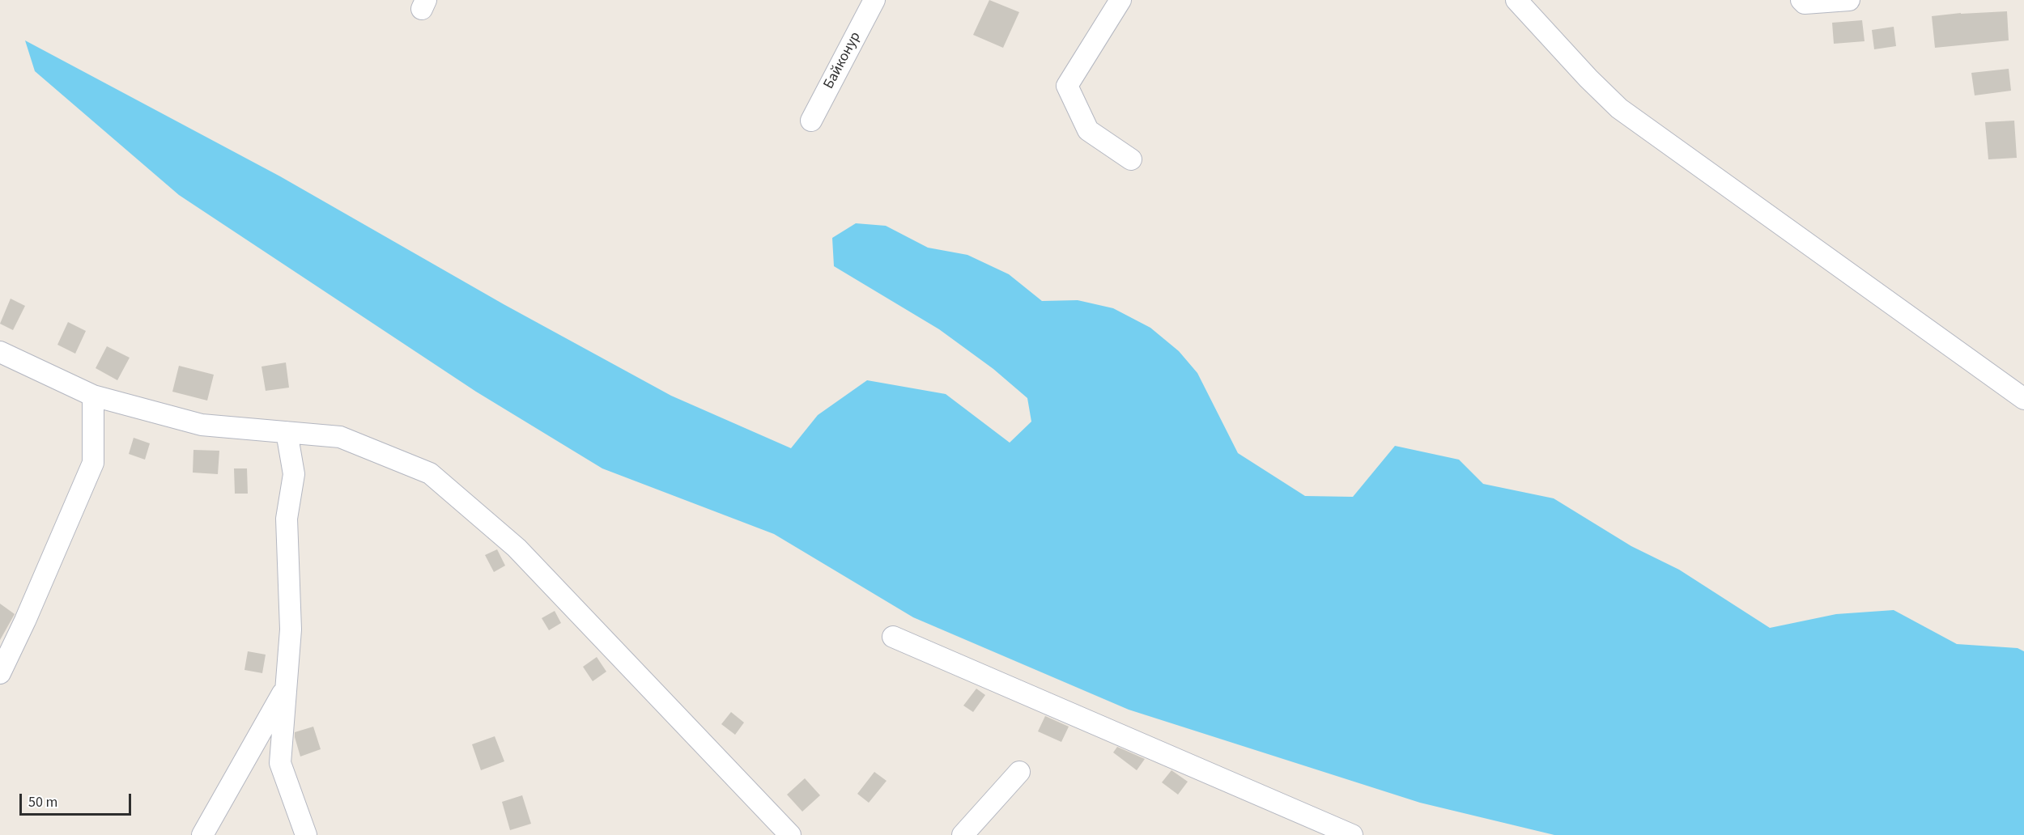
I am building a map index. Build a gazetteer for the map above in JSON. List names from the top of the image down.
{
  "streets": {
    "street": ["Байконур"]
  },
  "scale_bar": "50 m"
}
